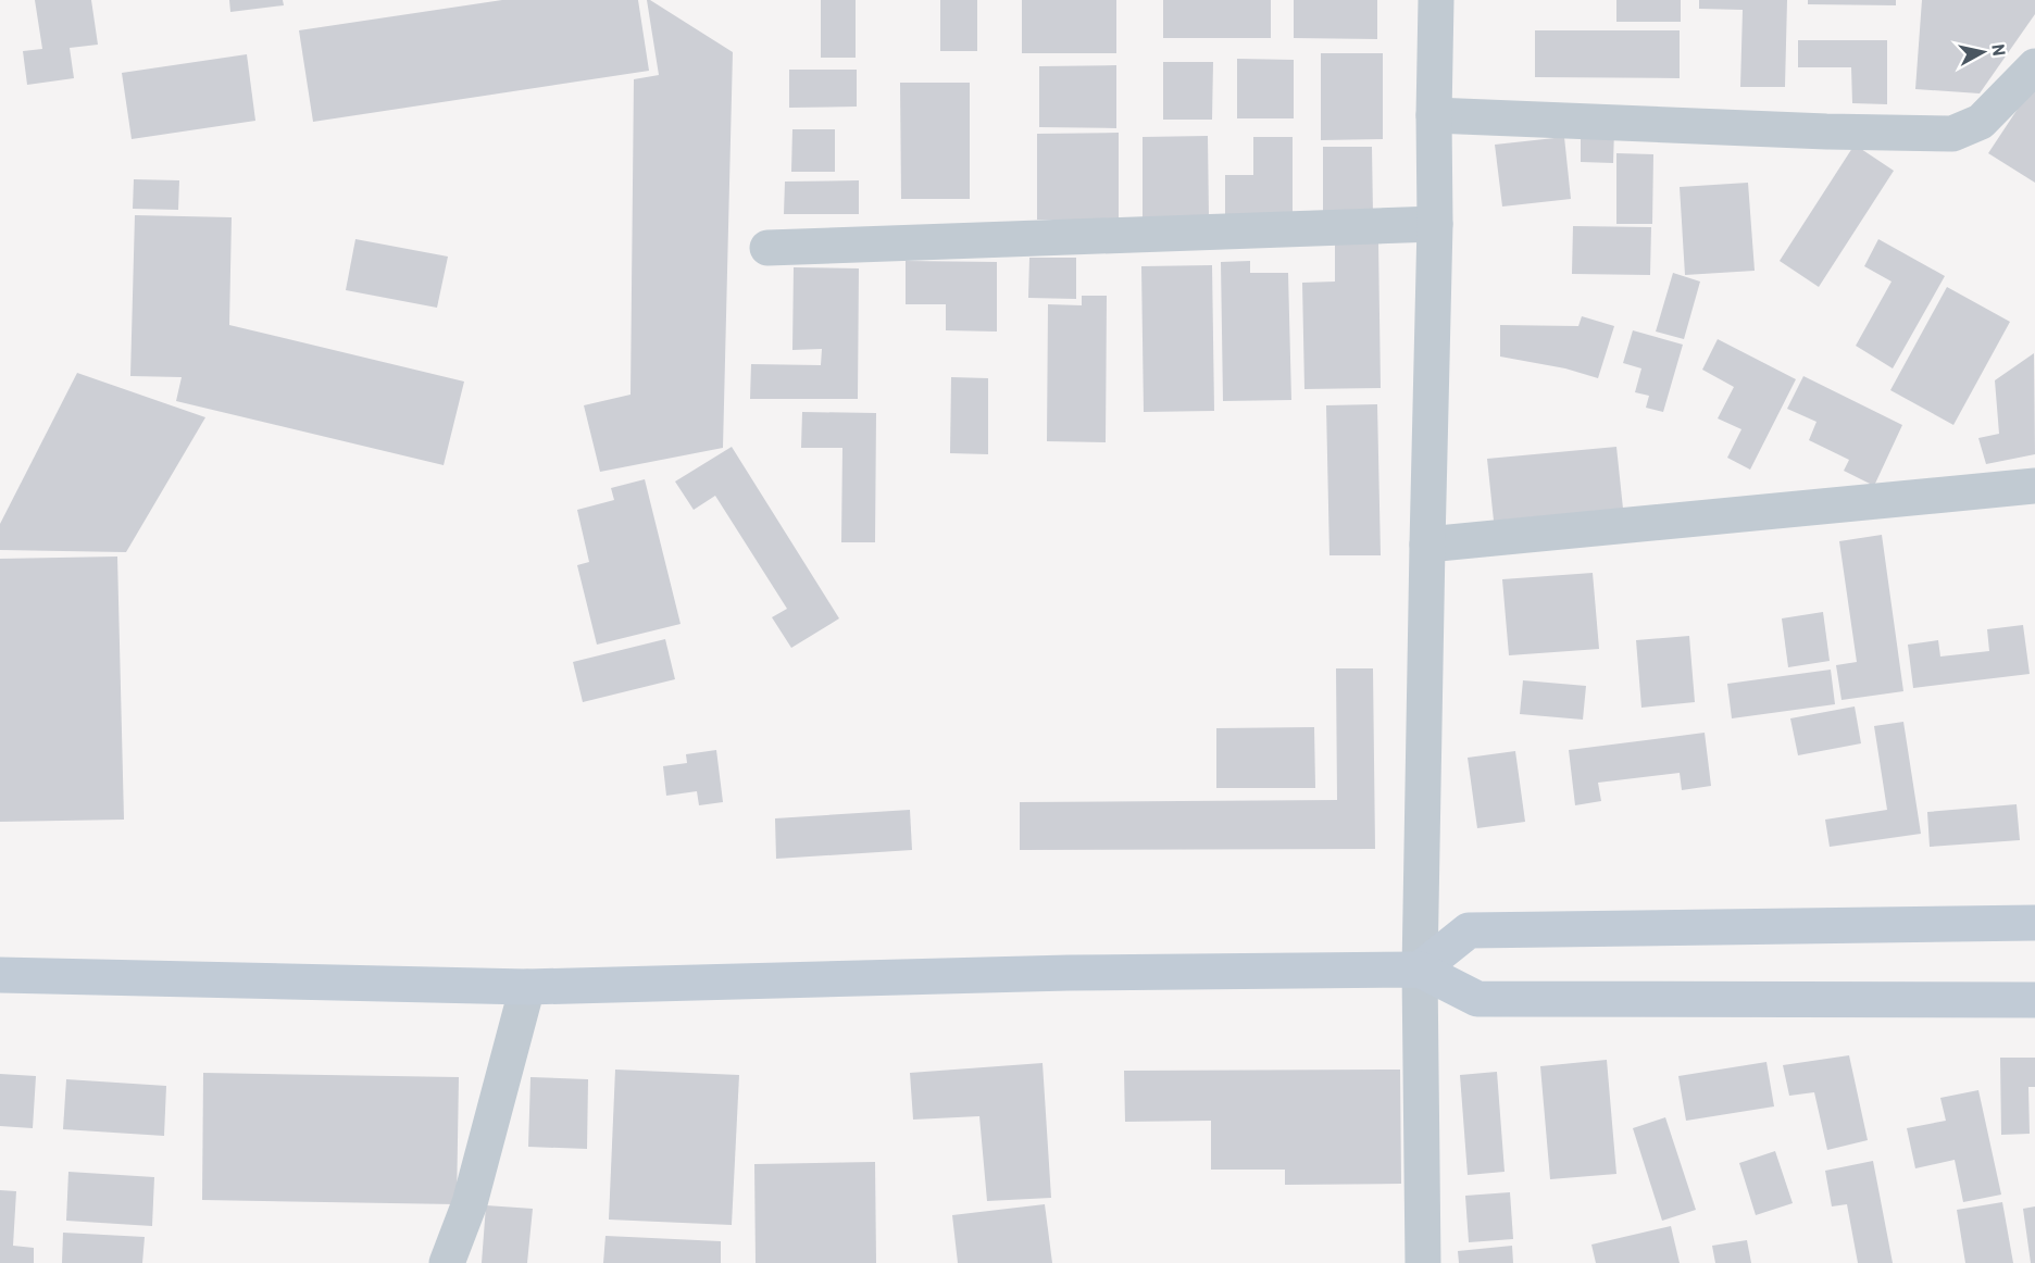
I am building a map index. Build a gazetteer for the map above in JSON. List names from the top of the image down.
{
  "north": "right"
}
